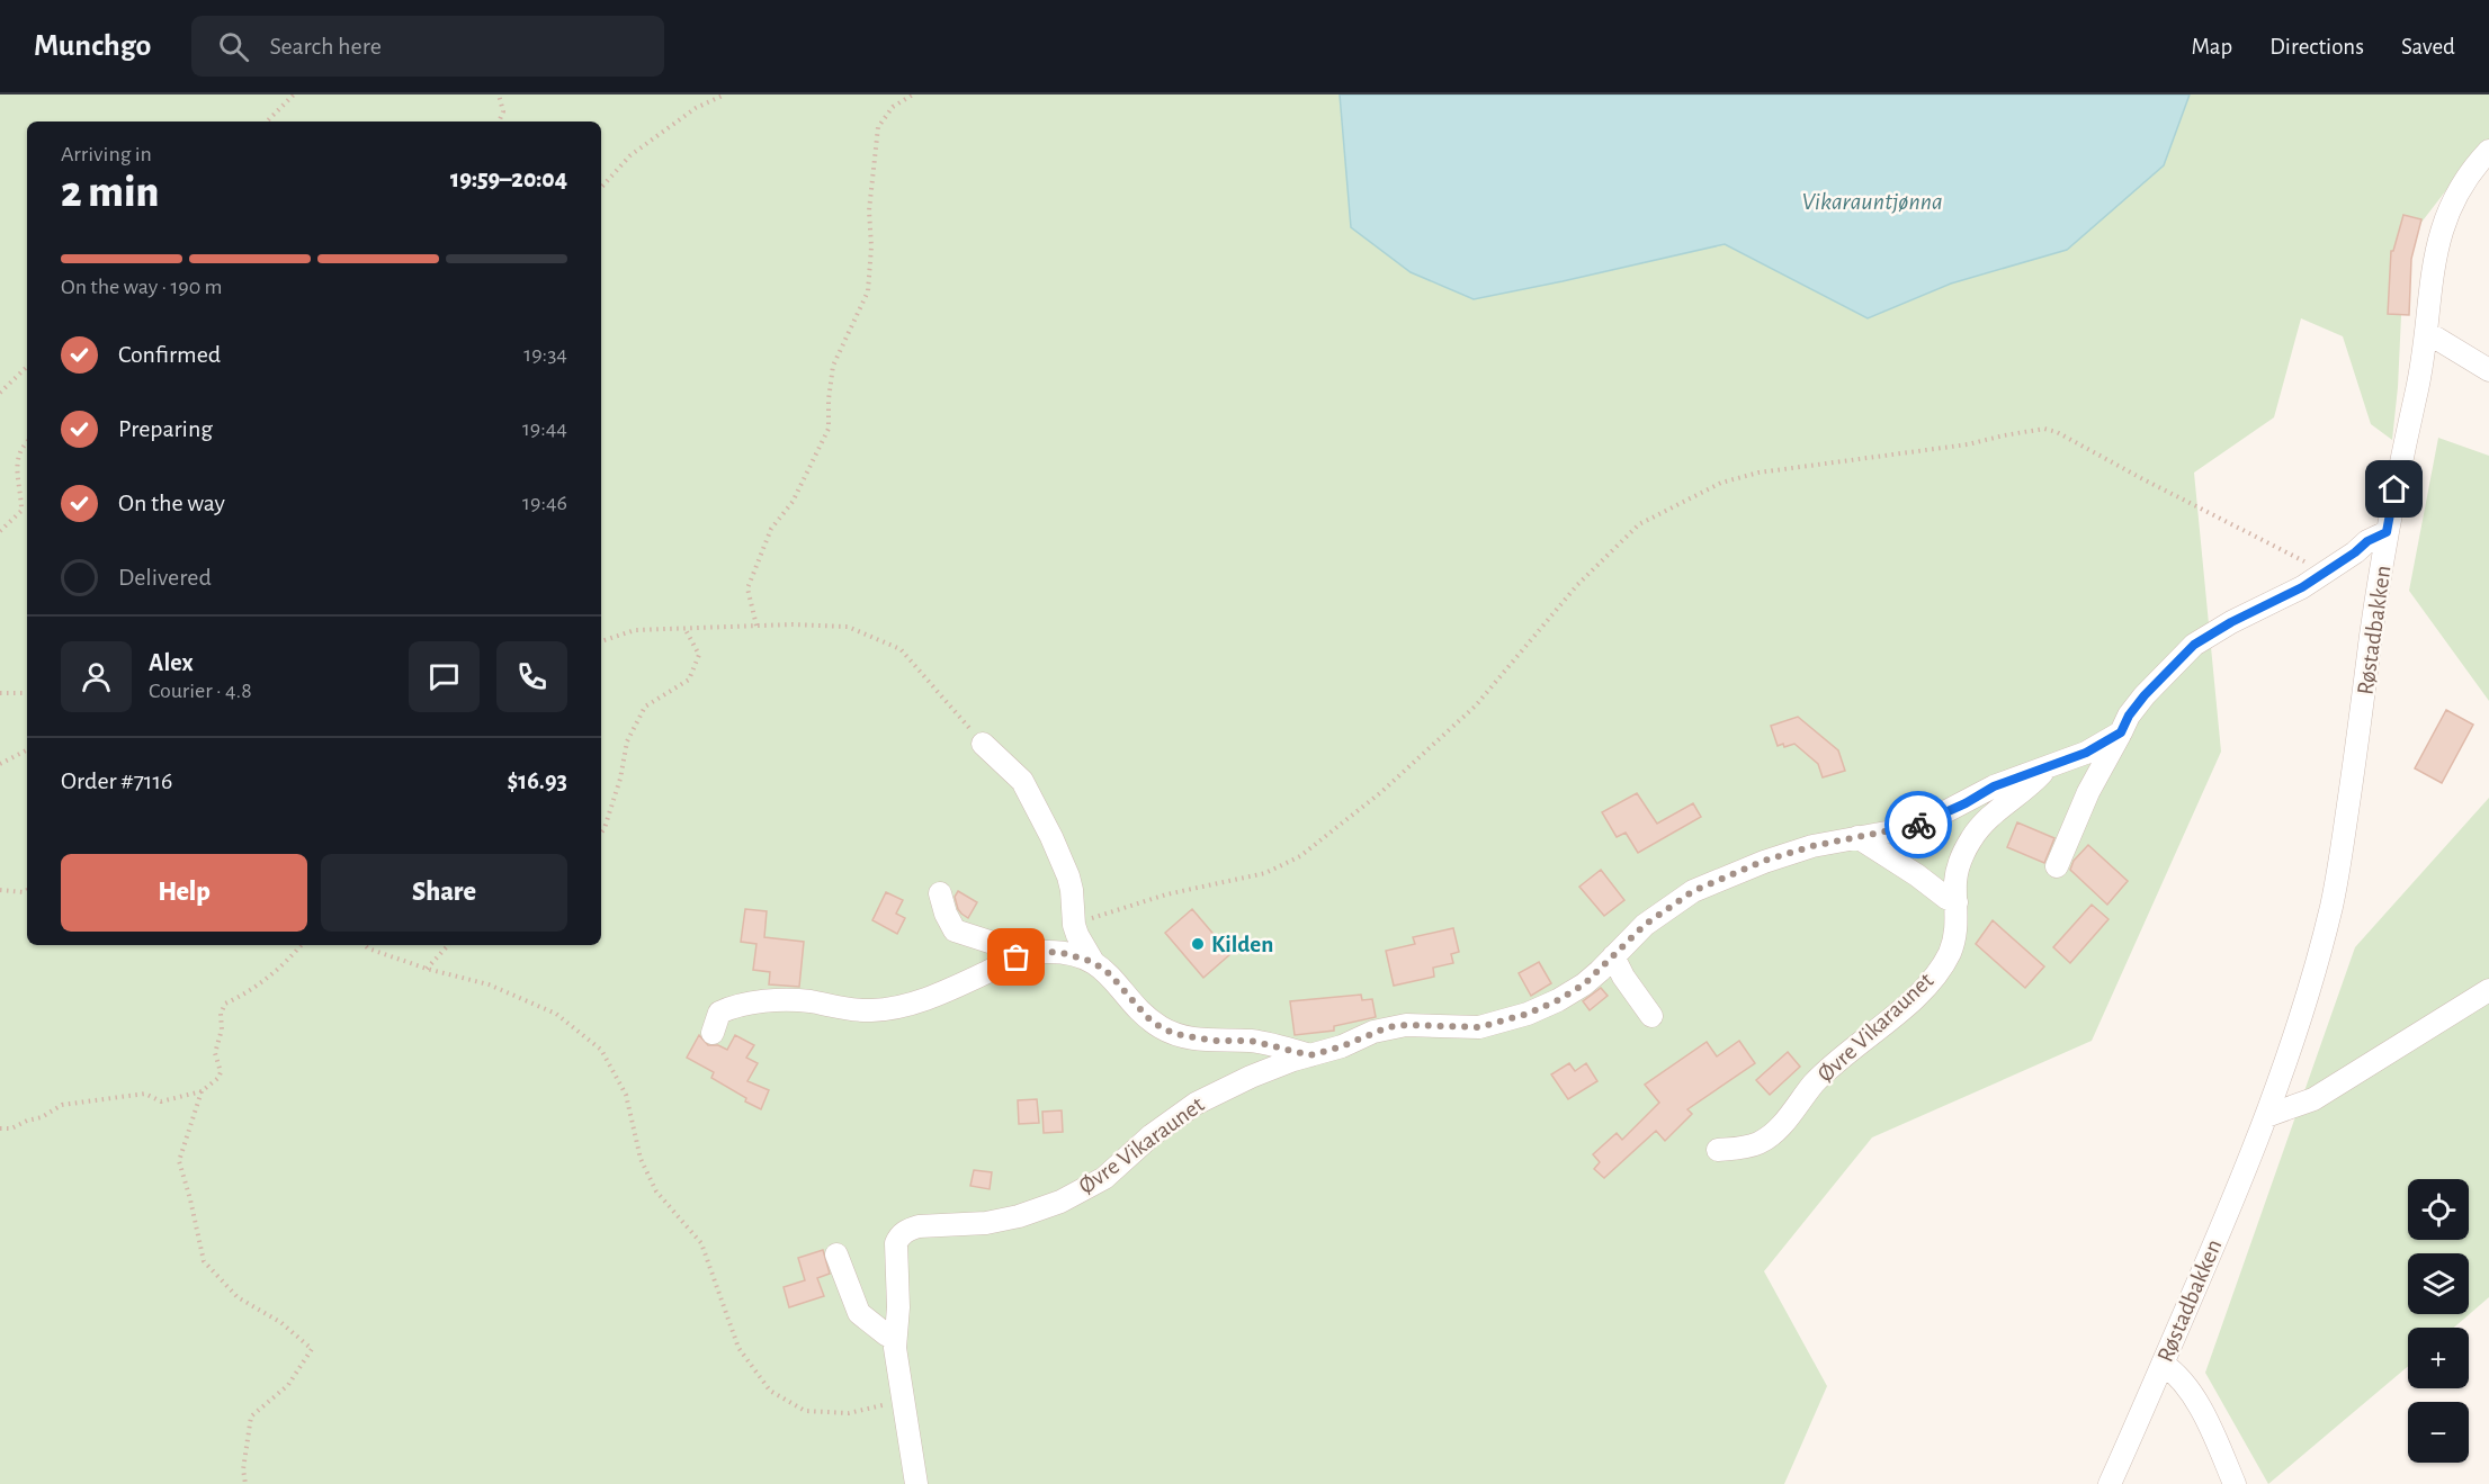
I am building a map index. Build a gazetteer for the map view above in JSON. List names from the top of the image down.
{
  "streets": {
    "street": ["Røstadbakken", "Øvre Vikaraunet"]
  },
  "crossings": [
    ["Røstadbakken", "Øvre Vikaraunet"]
  ],
  "water": ["Vikarauntjønna"],
  "places": ["Kilden"],
  "page": {
    "header": "Munchgo",
    "search": "Search here",
    "nav": ["Map", "Directions", "Saved"],
    "heading": ["2 min", "Arriving in", "19:59–20:04"],
    "panel": [
      "Alex",
      "Courier · 4.8",
      "Order #7116",
      "$16.93"
    ],
    "bar": "On the way · 190 m",
    "list": [
      ["Confirmed", "19:34"],
      ["Preparing", "19:44"],
      ["On the way", "19:46"],
      "Delivered"
    ],
    "buttons": ["Help", "Share"],
    "map_buttons": ["+", "−"]
  }
}
